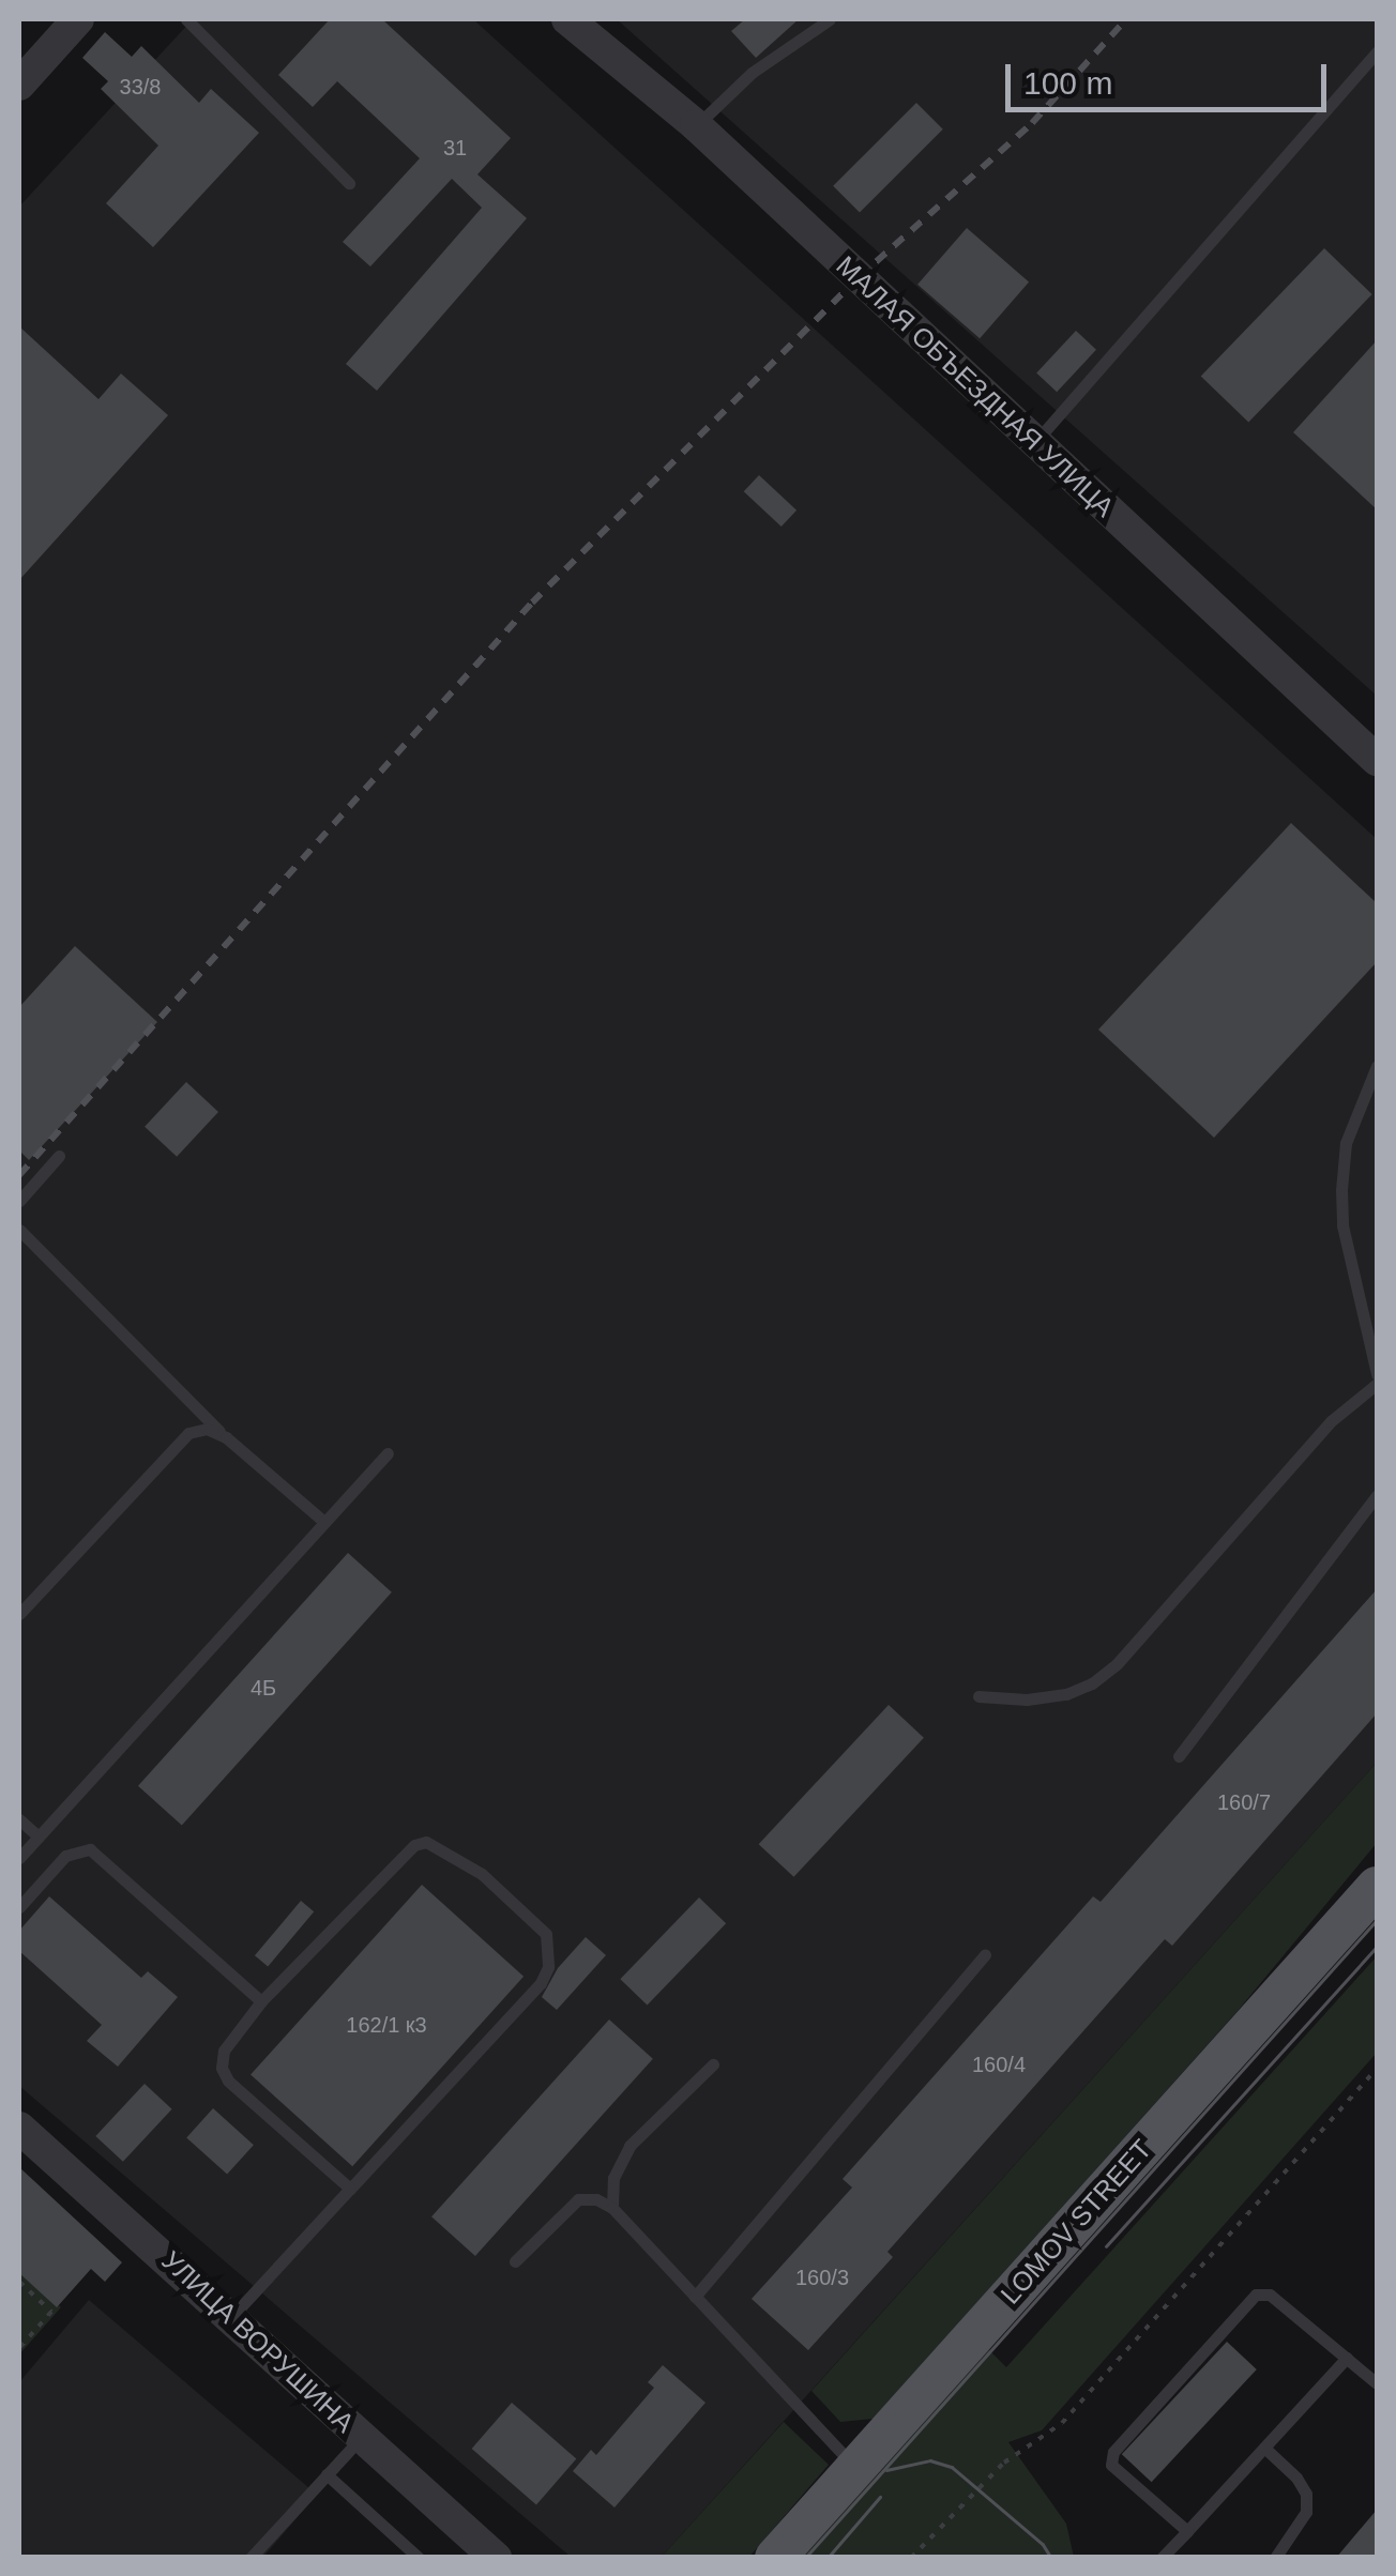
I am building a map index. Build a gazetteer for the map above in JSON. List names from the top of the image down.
{
  "streets": {
    "main road": ["LOMOV STREET"],
    "street": ["МАЛАЯ ОБЪЕЗДНАЯ УЛИЦА", "УЛИЦА ВОРУШИНА"]
  },
  "house_numbers": [
    "33/8",
    "31",
    "4Б",
    "160/7",
    "162/1 к3",
    "160/4",
    "160/3"
  ],
  "scale_bar": "100 m"
}
